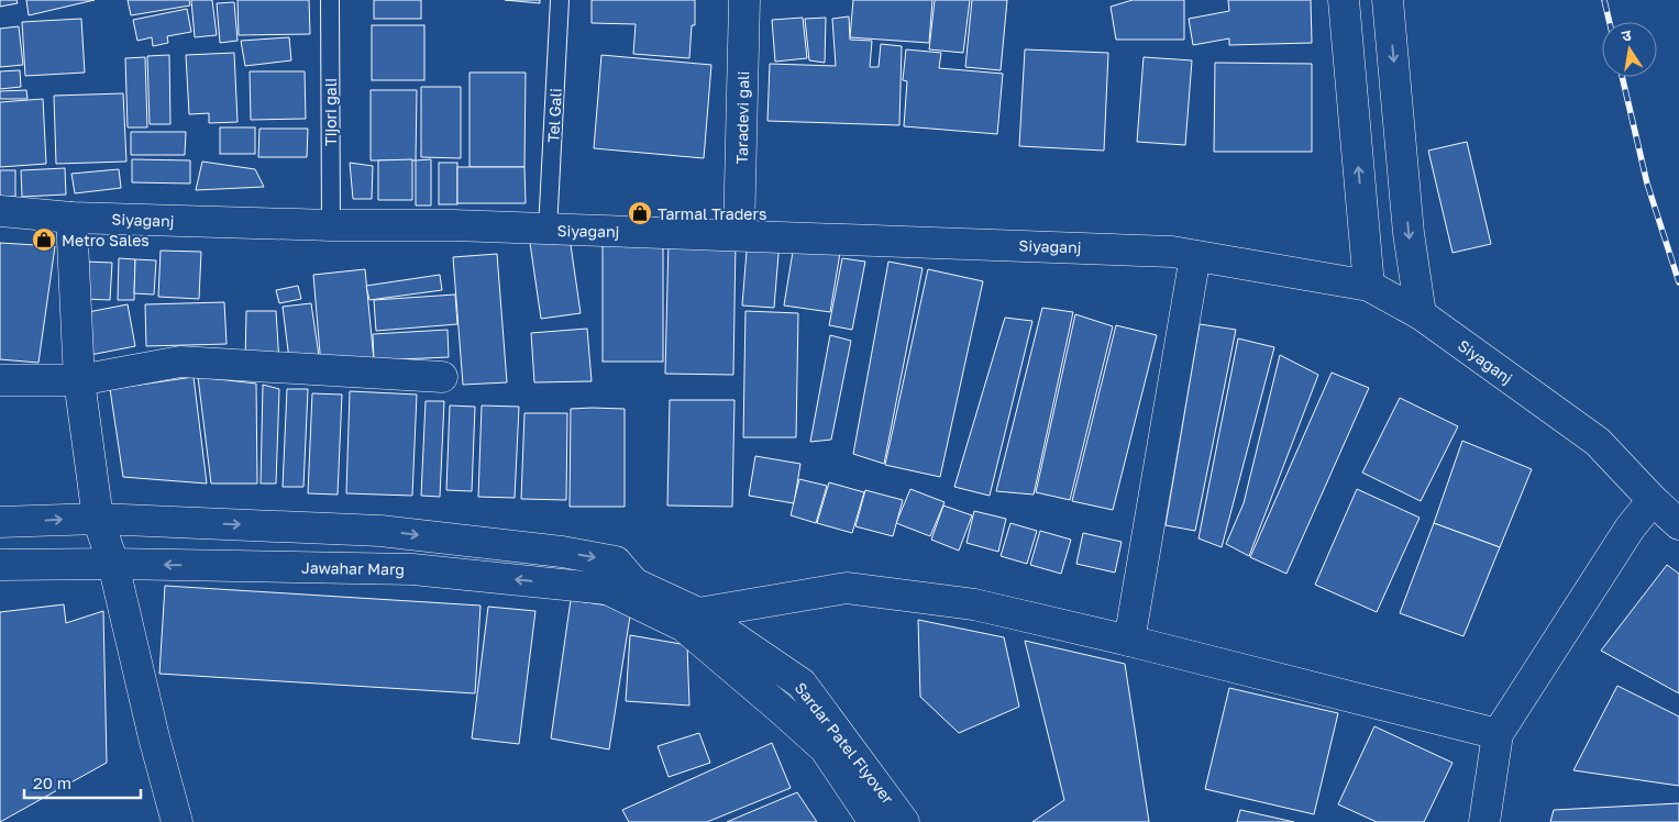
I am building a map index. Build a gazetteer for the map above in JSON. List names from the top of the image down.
{
  "streets": {
    "street": [
      "Taradevi gali",
      "Siyaganj",
      "Jawahar Marg",
      "Sardar Patel Flyover"
    ],
    "lane": ["Tijori gali", "Tel Gali"]
  },
  "crossings": [
    ["Tijori gali", "Siyaganj"],
    ["Tel Gali", "Siyaganj"],
    ["Taradevi gali", "Siyaganj"],
    ["Jawahar Marg", "Sardar Patel Flyover"]
  ],
  "places": {
    "shop": ["Tarmal Traders", "Metro Sales"]
  },
  "scale_bar": "20 m",
  "north": "top"
}
